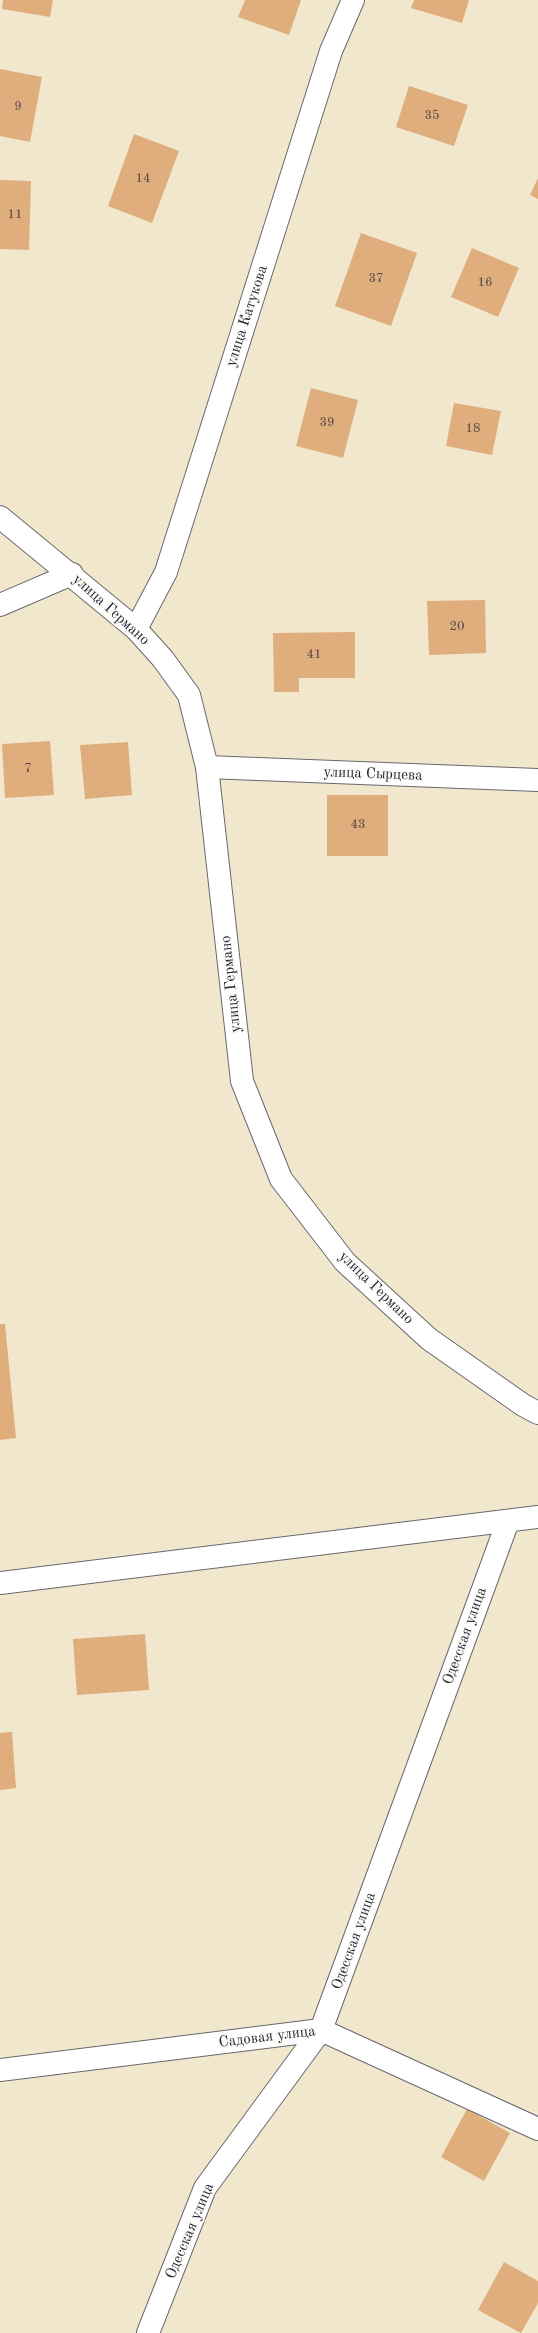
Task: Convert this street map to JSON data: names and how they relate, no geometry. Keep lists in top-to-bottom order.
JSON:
{
  "streets": {
    "street": [
      "улица Катукова",
      "улица Германо",
      "улица Сырцева",
      "Одесская улица",
      "Садовая улица"
    ]
  },
  "crossings": [
    ["улица Катукова", "улица Германо"],
    ["улица Германо", "улица Сырцева"],
    ["Одесская улица", "Садовая улица"]
  ],
  "house_numbers": [
    "9",
    "35",
    "14",
    "11",
    "37",
    "16",
    "39",
    "18",
    "20",
    "41",
    "7",
    "43"
  ]
}
